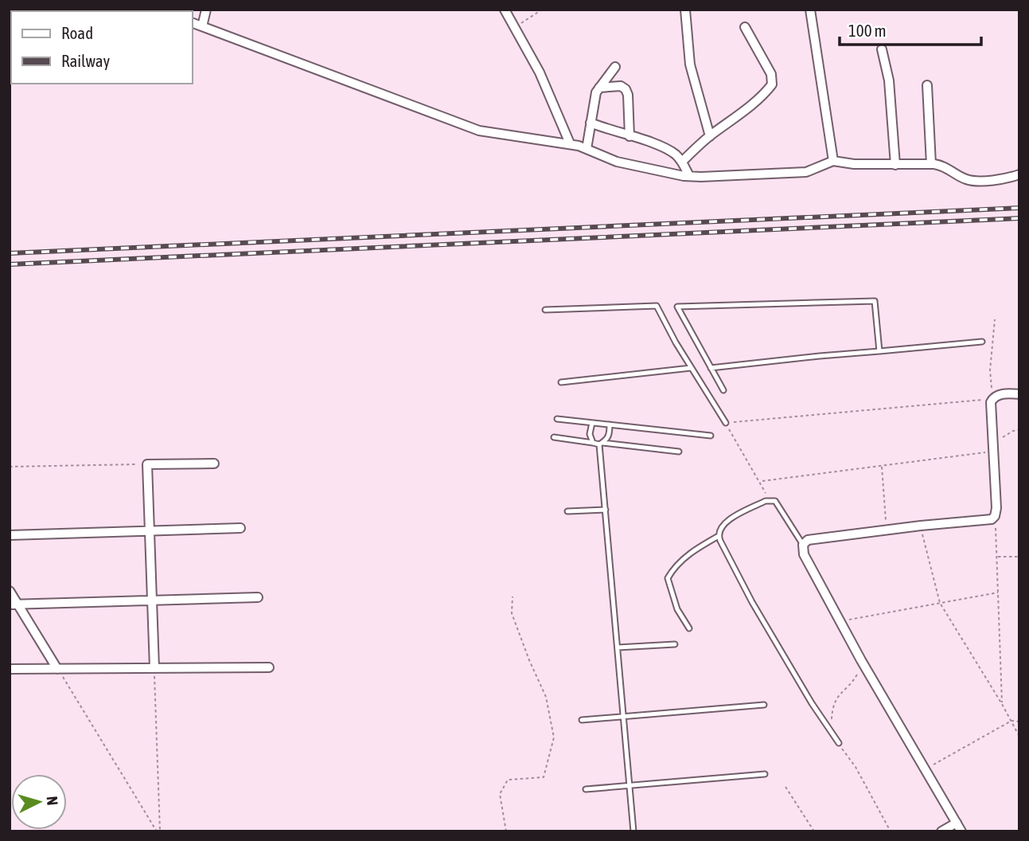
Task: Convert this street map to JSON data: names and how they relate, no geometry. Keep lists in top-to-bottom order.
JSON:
{
  "legend": ["Road", "Railway"],
  "scale_bar": "100 m",
  "north": "right"
}
